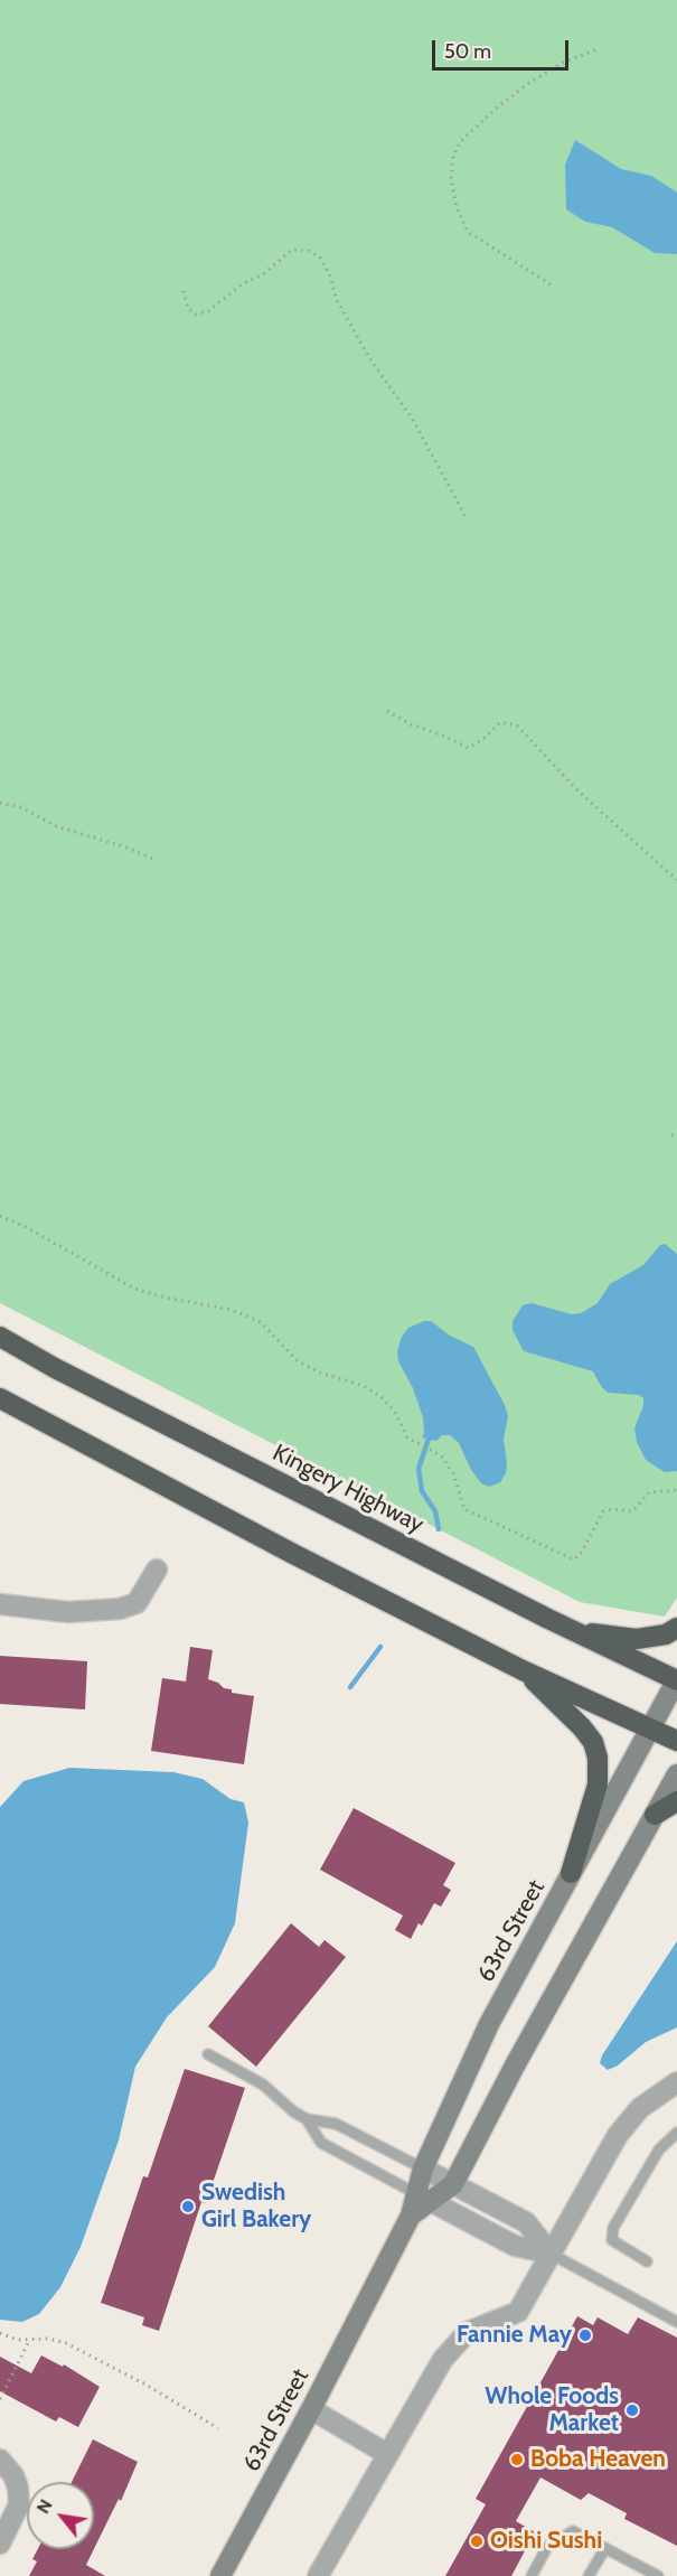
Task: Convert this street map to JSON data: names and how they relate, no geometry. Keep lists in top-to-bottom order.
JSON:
{
  "streets": {
    "highway": ["Kingery Highway"],
    "main road": ["63rd Street"]
  },
  "crossings": [
    ["Kingery Highway", "63rd Street"]
  ],
  "places": [
    "Swedish Girl Bakery",
    "Fannie May",
    "Whole Foods Market",
    "Boba Heaven",
    "Oishi Sushi"
  ],
  "scale_bar": "50 m",
  "north": "top left"
}
